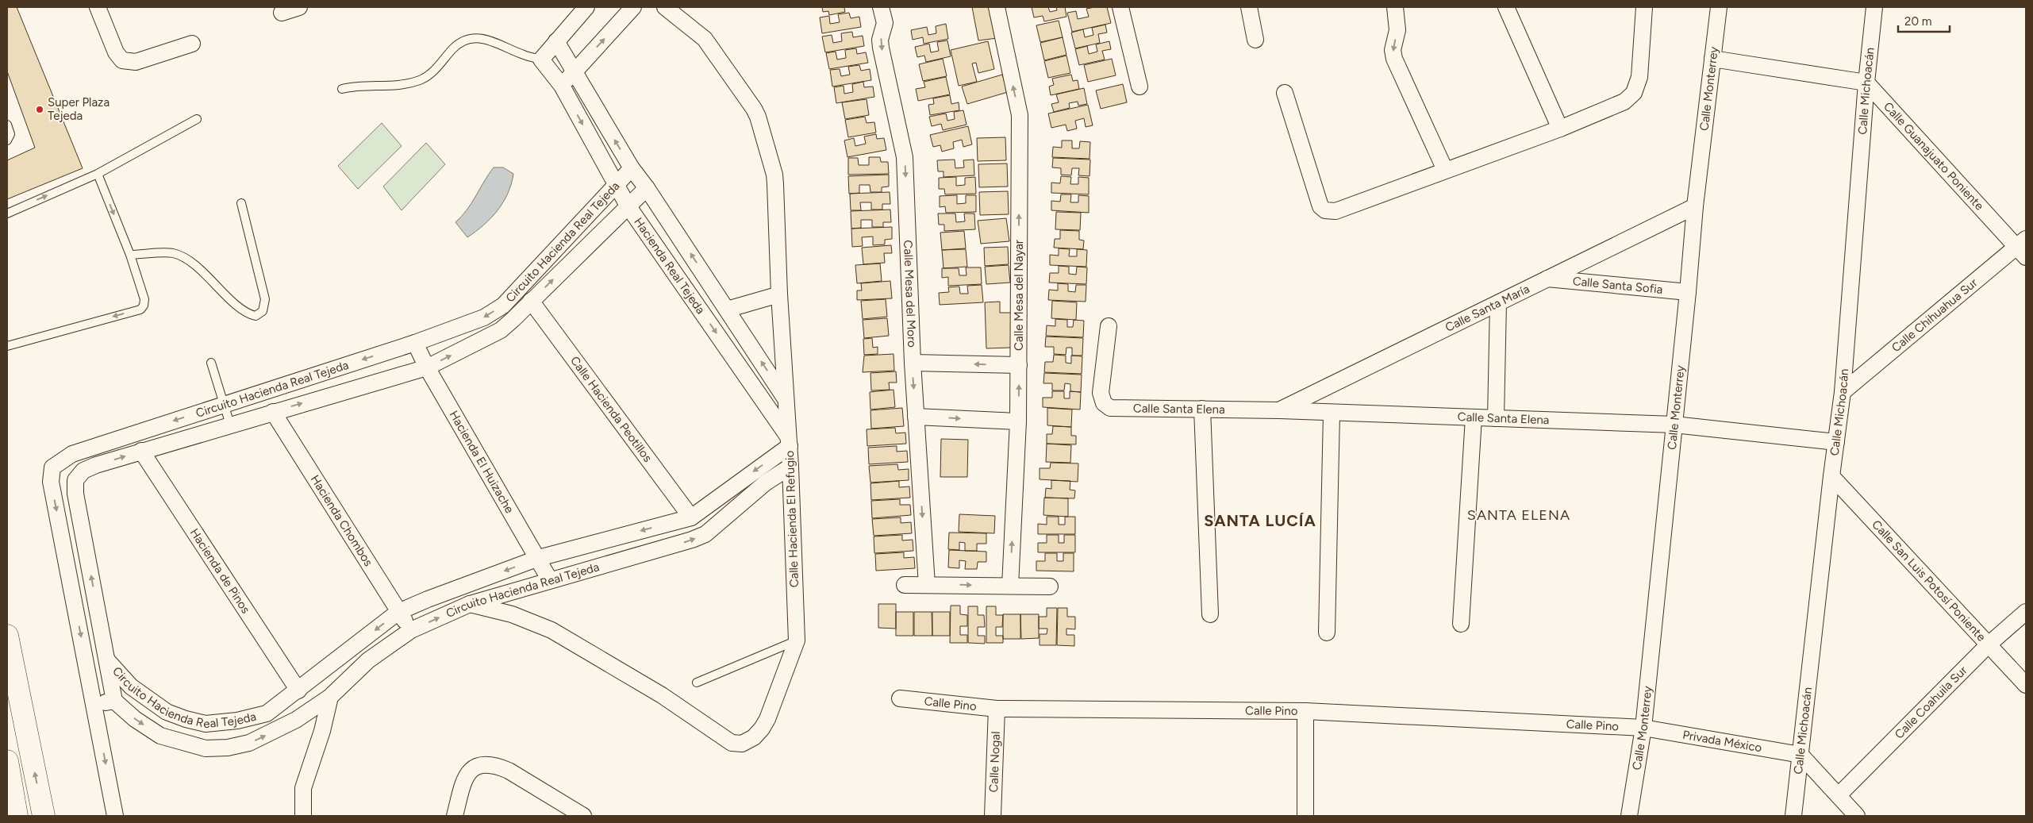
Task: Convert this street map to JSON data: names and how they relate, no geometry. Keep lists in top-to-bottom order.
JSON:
{
  "streets": {
    "street": [
      "Calle Monterrey",
      "Calle Michoacán",
      "Calle Guanajuato Poniente",
      "Circuito Hacienda Real Tejeda",
      "Hacienda Real Tejeda",
      "Calle Santa Sofia",
      "Calle Mesa del Moro",
      "Calle Mesa del Nayar",
      "Calle Santa María",
      "Calle Chihuahua Sur",
      "Calle Hacienda Peotillos",
      "Calle Santa Elena",
      "Hacienda El Huizache",
      "Calle Hacienda El Refugio",
      "Hacienda Chombos",
      "Hacienda de Pinos",
      "Calle San Luis Potosí Poniente",
      "Calle Coahuila Sur",
      "Calle Pino",
      "Privada México",
      "Calle Nogal"
    ]
  },
  "crossings": [
    ["Calle Monterrey", "Calle Santa Sofia"],
    ["Calle Monterrey", "Calle Santa María"],
    ["Calle Monterrey", "Calle Santa Elena"],
    ["Calle Monterrey", "Calle Pino"],
    ["Calle Monterrey", "Privada México"],
    ["Calle Michoacán", "Calle Guanajuato Poniente"],
    ["Calle Michoacán", "Calle Chihuahua Sur"],
    ["Calle Michoacán", "Calle Santa Elena"],
    ["Calle Michoacán", "Calle San Luis Potosí Poniente"],
    ["Calle Michoacán", "Privada México"],
    ["Calle Guanajuato Poniente", "Calle Chihuahua Sur"],
    ["Circuito Hacienda Real Tejeda", "Hacienda Real Tejeda"],
    ["Circuito Hacienda Real Tejeda", "Calle Hacienda Peotillos"],
    ["Circuito Hacienda Real Tejeda", "Hacienda El Huizache"],
    ["Circuito Hacienda Real Tejeda", "Calle Hacienda El Refugio"],
    ["Circuito Hacienda Real Tejeda", "Hacienda Chombos"],
    ["Circuito Hacienda Real Tejeda", "Hacienda de Pinos"],
    ["Hacienda Real Tejeda", "Calle Hacienda El Refugio"],
    ["Calle Santa Sofia", "Calle Santa María"],
    ["Calle Santa María", "Calle Santa Elena"],
    ["Calle San Luis Potosí Poniente", "Calle Coahuila Sur"],
    ["Calle Pino", "Privada México"],
    ["Calle Pino", "Calle Nogal"]
  ],
  "one_way": ["Calle Mesa del Moro", "Calle Mesa del Nayar"],
  "districts": ["SANTA ELENA", "SANTA LUCÍA"],
  "places": ["Super Plaza Tejeda"],
  "scale_bar": "20 m"
}
